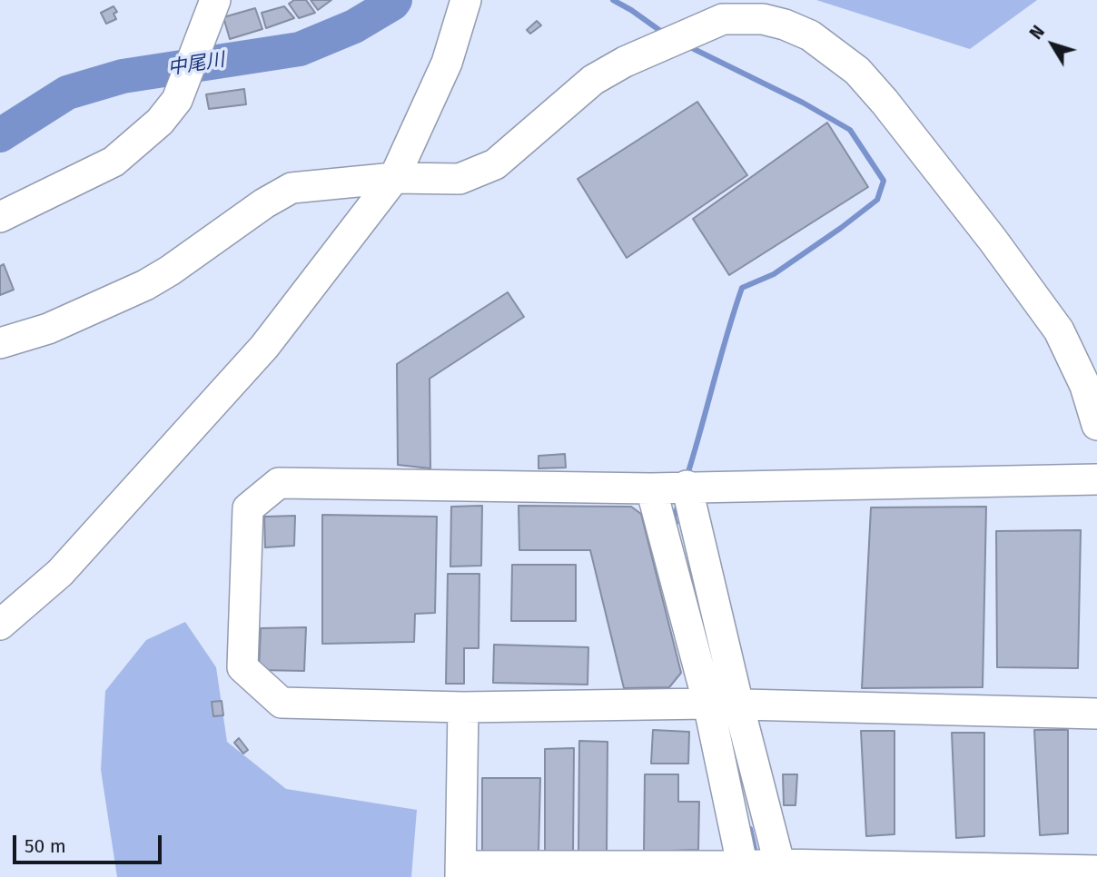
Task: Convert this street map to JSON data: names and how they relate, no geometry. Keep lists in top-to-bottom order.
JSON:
{
  "water": ["中尾川"],
  "scale_bar": "50 m",
  "north": "top left"
}
